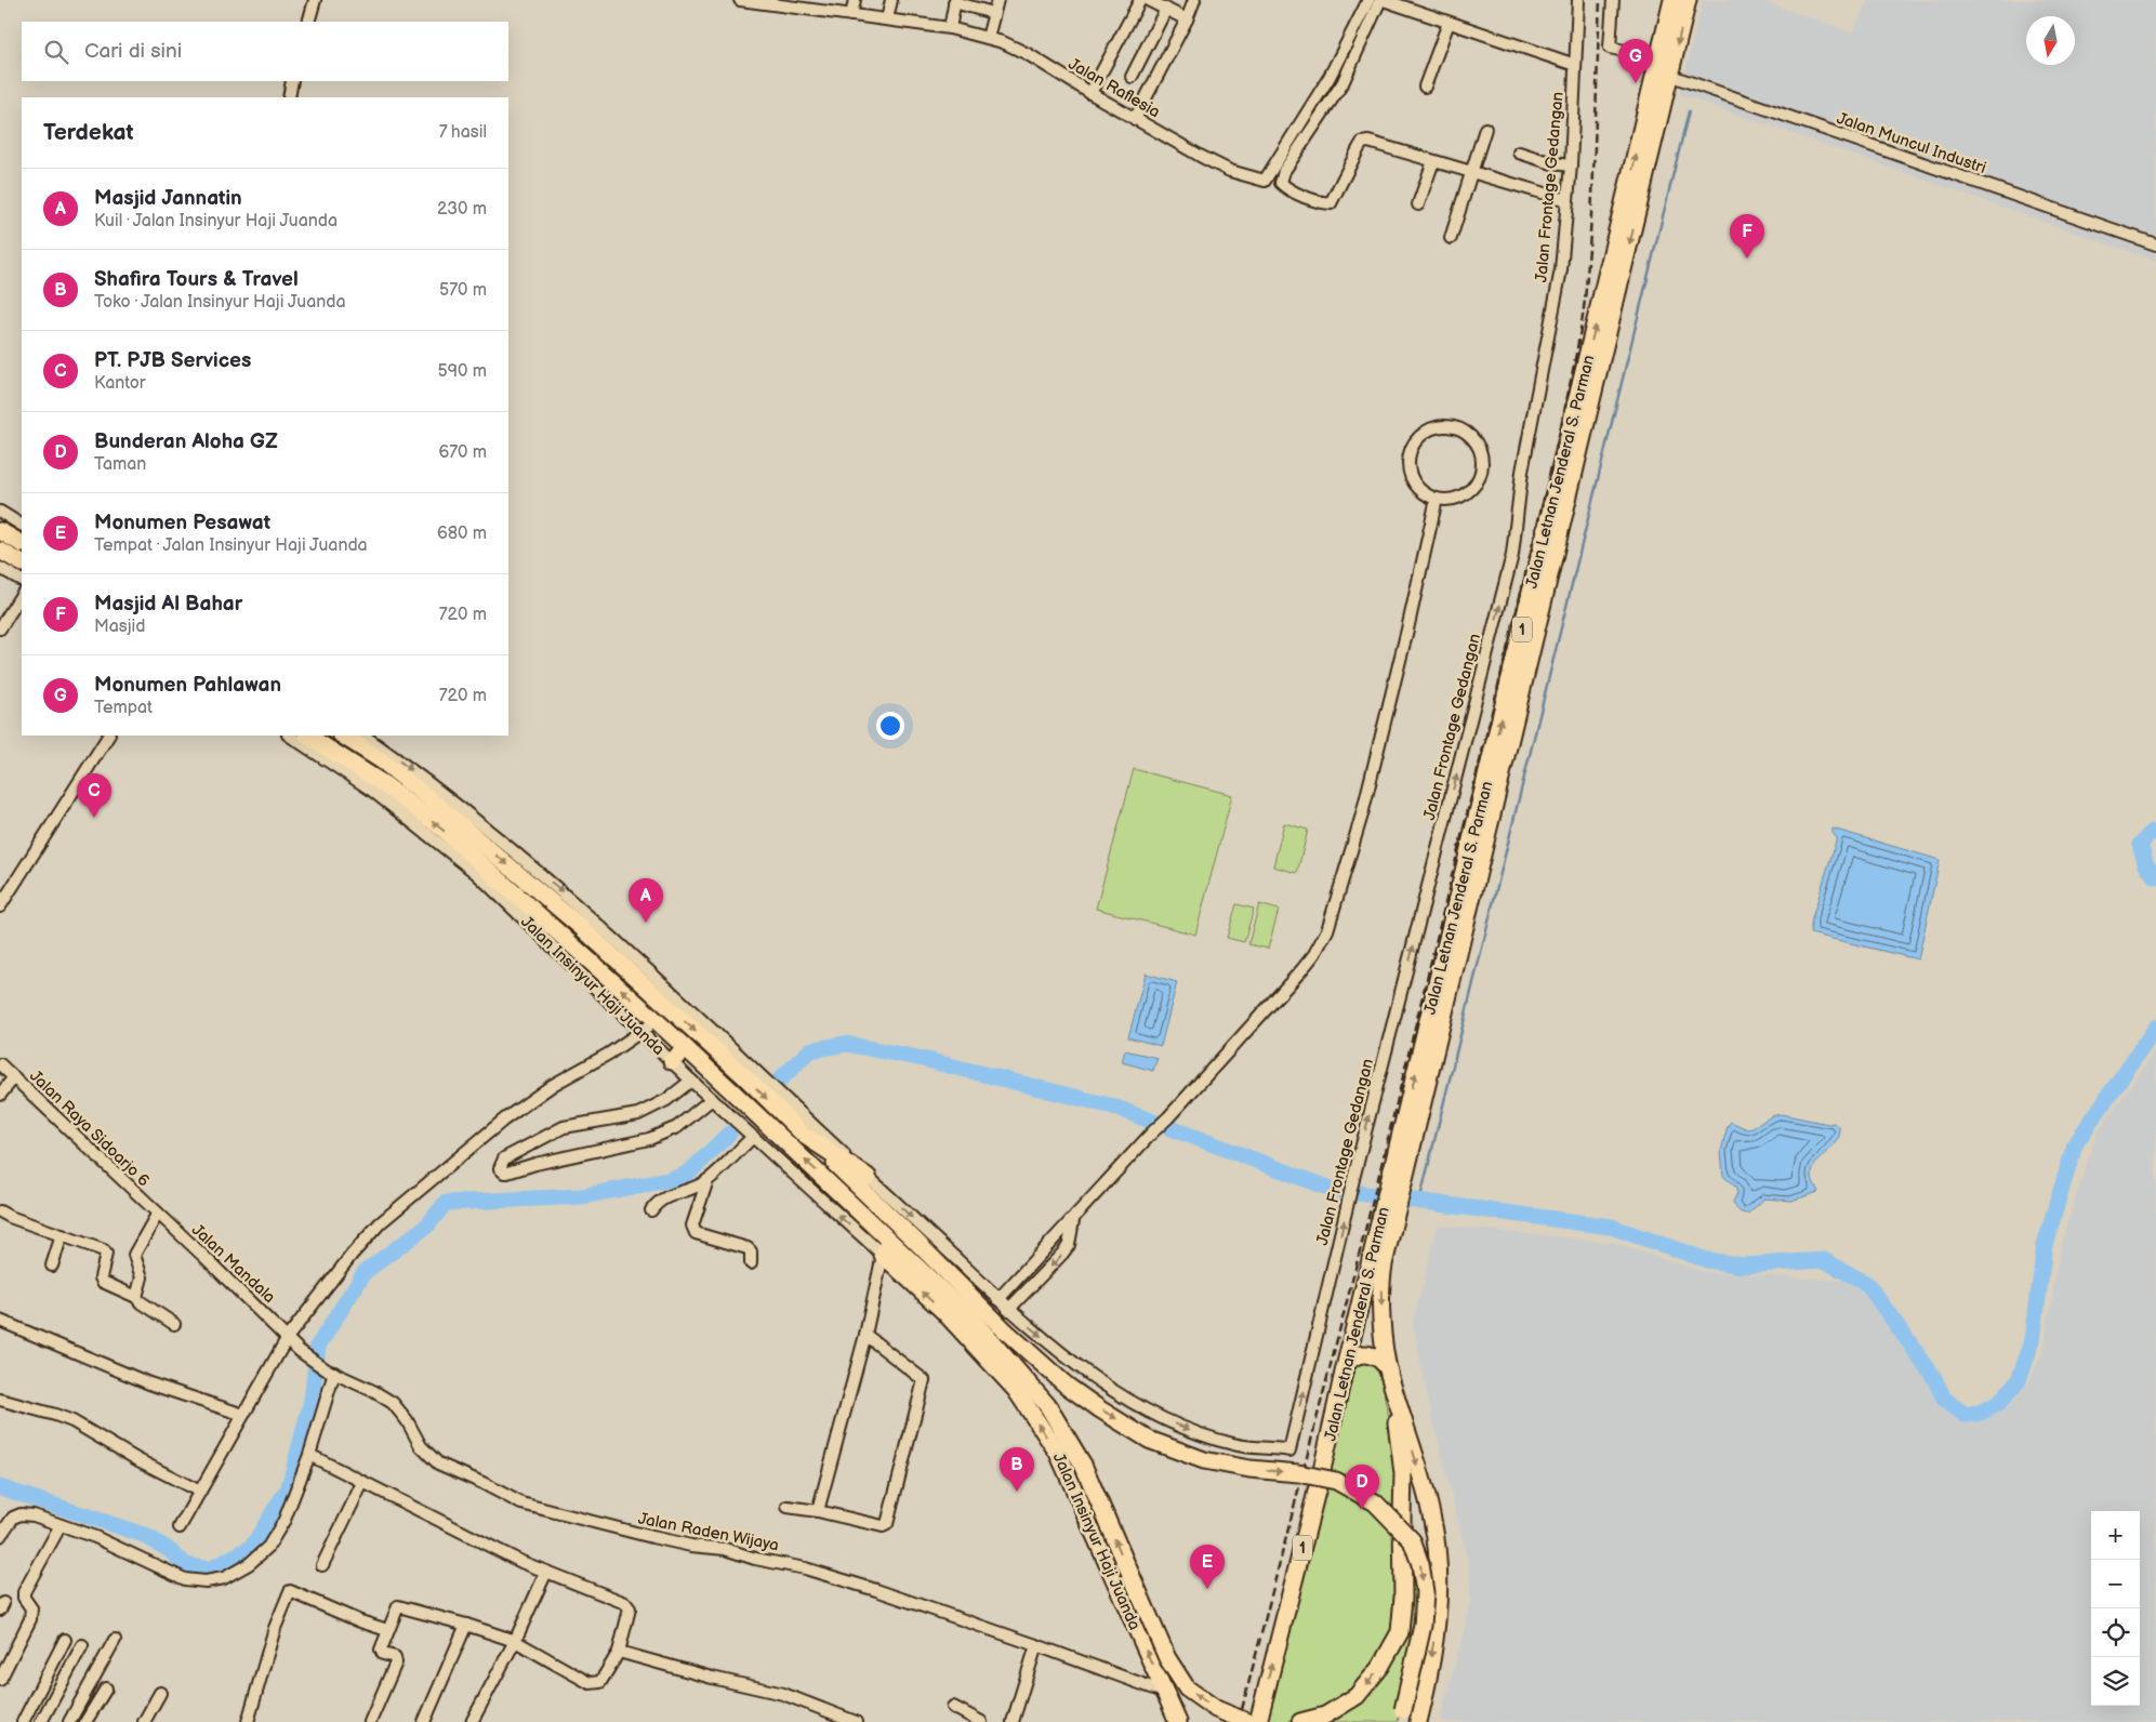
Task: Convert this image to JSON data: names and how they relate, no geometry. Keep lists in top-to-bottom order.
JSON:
{
  "streets": {
    "highway": ["Jalan Letnan Jenderal S. Parman", "1", "Jalan Insinyur Haji Juanda"],
    "street": [
      "Jalan Raflesia",
      "Jalan Muncul Industri",
      "Jalan Frontage Gedangan",
      "Jalan Raya Sidoarjo 6",
      "Jalan Mandala",
      "Jalan Raden Wijaya"
    ]
  },
  "crossings": [
    ["Jalan Muncul Industri", "Jalan Letnan Jenderal S. Parman"],
    ["Jalan Muncul Industri", "1"],
    ["Jalan Frontage Gedangan", "Jalan Insinyur Haji Juanda"],
    ["Jalan Letnan Jenderal S. Parman", "1"],
    ["Jalan Insinyur Haji Juanda", "Jalan Raden Wijaya"],
    ["Jalan Raya Sidoarjo 6", "Jalan Mandala"],
    ["Jalan Mandala", "Jalan Raden Wijaya"]
  ],
  "north": "bottom",
  "page": {
    "search": "Cari di sini",
    "pins": [
      "G",
      "F",
      "C",
      "A",
      "B",
      "D",
      "E"
    ],
    "heading": ["Terdekat", "7 hasil"],
    "list": [
      {
        "mark": "A",
        "name": "Masjid Jannatin",
        "note": "Kuil · Jalan Insinyur Haji Juanda",
        "value": "230 m"
      },
      {
        "mark": "B",
        "name": "Shafira Tours & Travel",
        "note": "Toko · Jalan Insinyur Haji Juanda",
        "value": "570 m"
      },
      {
        "mark": "C",
        "name": "PT. PJB Services",
        "note": "Kantor",
        "value": "590 m"
      },
      {
        "mark": "D",
        "name": "Bunderan Aloha GZ",
        "note": "Taman",
        "value": "670 m"
      },
      {
        "mark": "E",
        "name": "Monumen Pesawat",
        "note": "Tempat · Jalan Insinyur Haji Juanda",
        "value": "680 m"
      },
      {
        "mark": "F",
        "name": "Masjid Al Bahar",
        "note": "Masjid",
        "value": "720 m"
      },
      {
        "mark": "G",
        "name": "Monumen Pahlawan",
        "note": "Tempat",
        "value": "720 m"
      }
    ],
    "map_buttons": ["+", "−"]
  }
}
